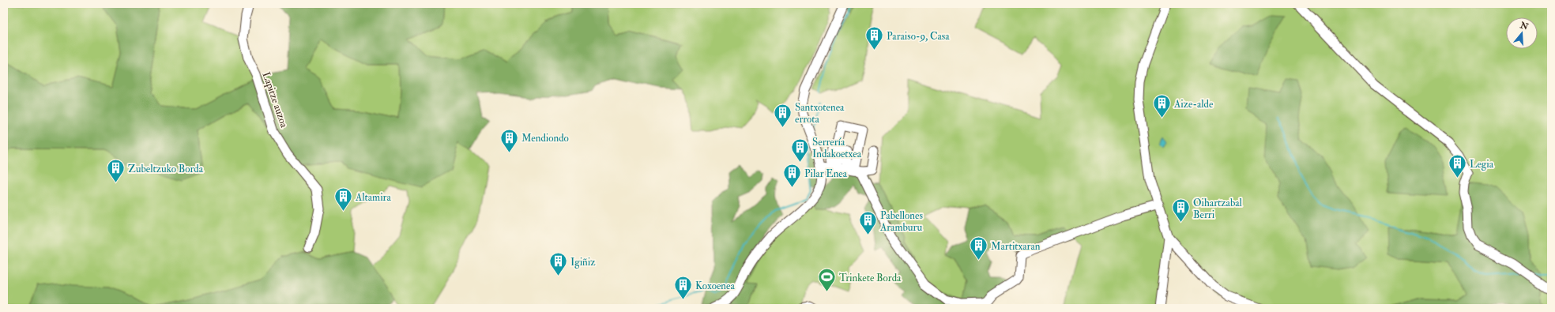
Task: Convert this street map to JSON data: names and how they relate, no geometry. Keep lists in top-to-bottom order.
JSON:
{
  "streets": {
    "street": ["Lapitze auzoa"]
  },
  "places": {
    "building": [
      "Paraiso-9, Casa",
      "Aize-alde",
      "Santxotenea errota",
      "Mendiondo",
      "Serrería Indakoetxea",
      "Legia",
      "Zubeltzuko Borda",
      "Pilar Enea",
      "Altamira",
      "Oihartzabal Berri",
      "Pabellones Aramburu",
      "Martitxaran",
      "Igiñiz",
      "Koxoenea"
    ],
    "sports": ["Trinkete Borda"]
  },
  "north": "top"
}
